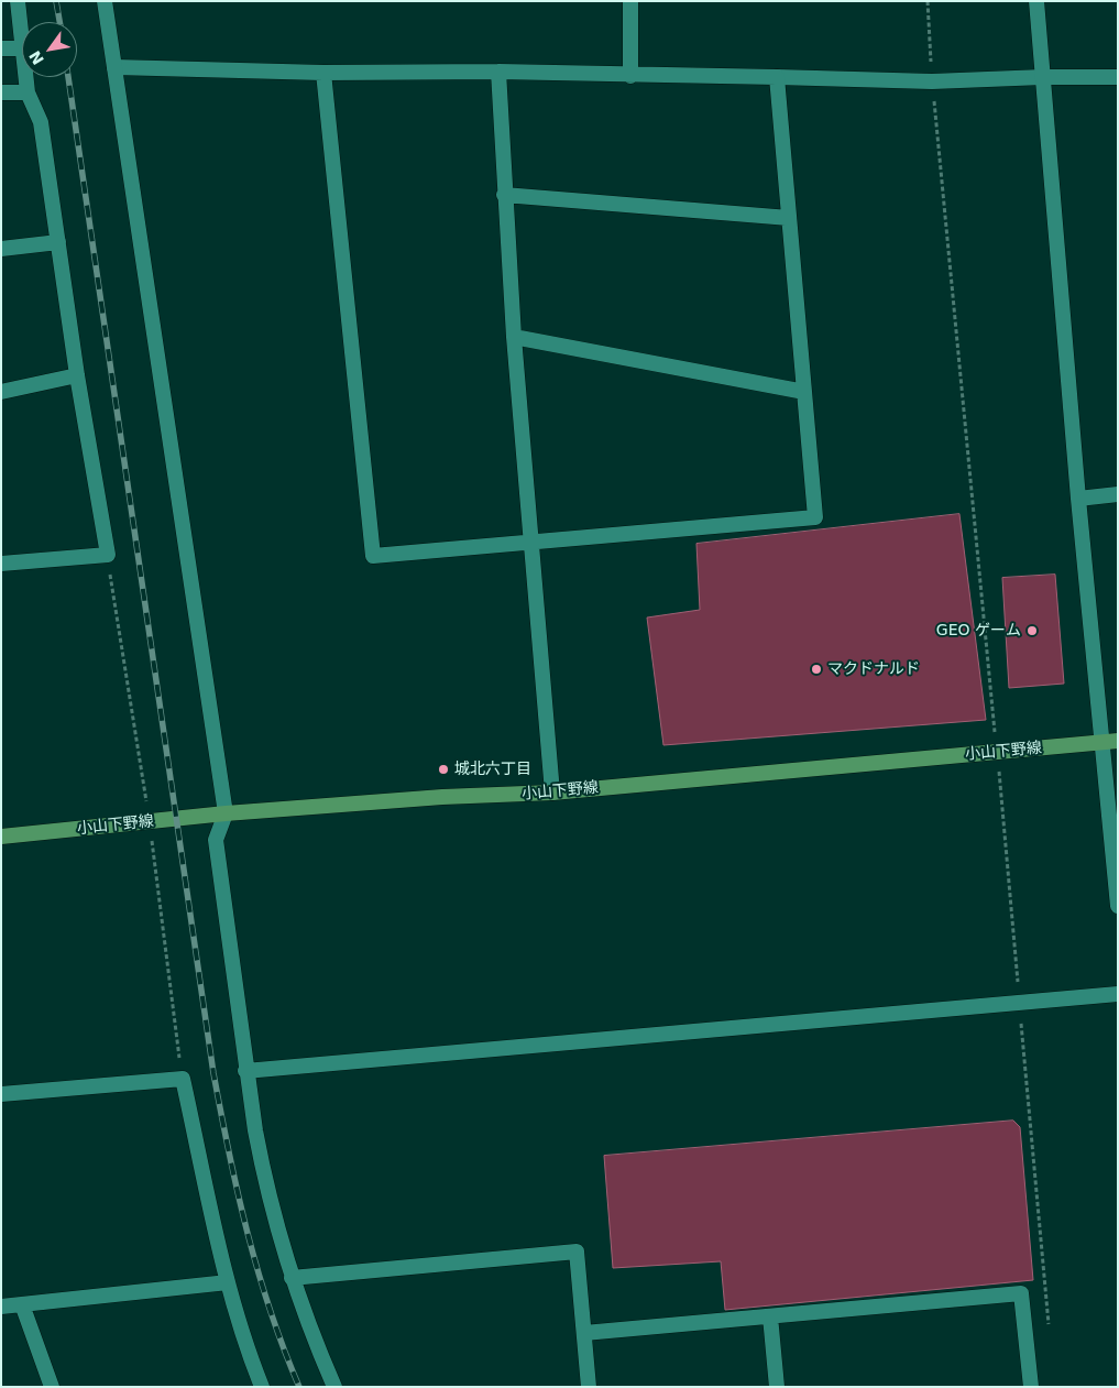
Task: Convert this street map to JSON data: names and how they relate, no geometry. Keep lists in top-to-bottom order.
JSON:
{
  "streets": {
    "main road": ["小山下野線"]
  },
  "places": ["GEO ゲーム", "マクドナルド", "城北六丁目"],
  "north": "bottom left"
}
